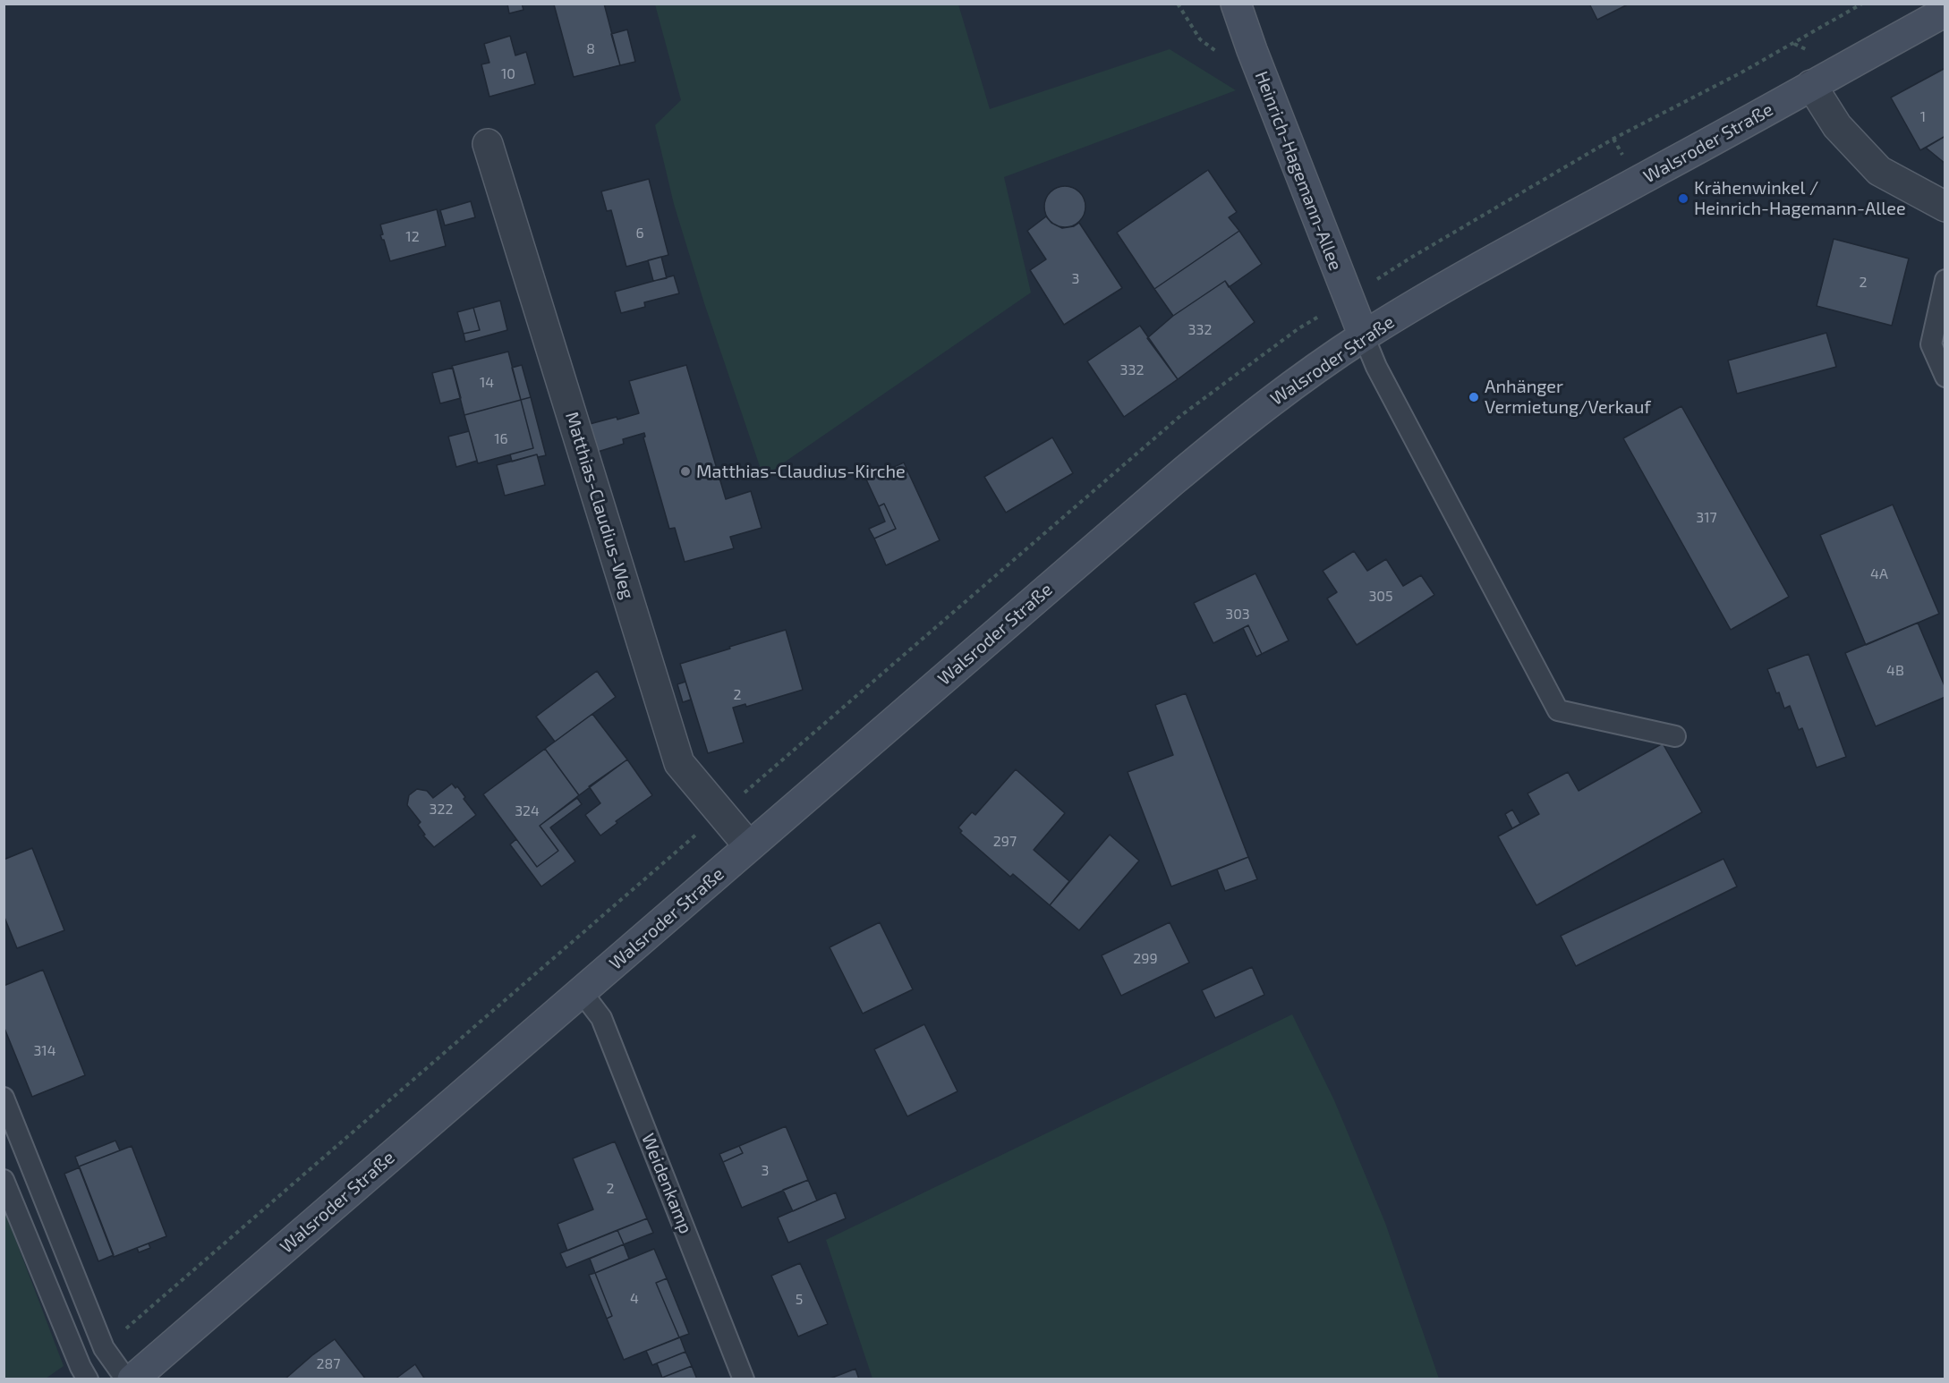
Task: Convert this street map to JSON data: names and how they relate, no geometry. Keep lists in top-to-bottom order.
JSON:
{
  "streets": {
    "street": ["Walsroder Straße", "Heinrich-Hagemann-Allee", "Matthias-Claudius-Weg"],
    "lane": ["Weidenkamp"]
  },
  "crossings": [
    ["Walsroder Straße", "Heinrich-Hagemann-Allee"],
    ["Walsroder Straße", "Matthias-Claudius-Weg"],
    ["Walsroder Straße", "Weidenkamp"]
  ],
  "places": ["Krähenwinkel / Heinrich-Hagemann-Allee", "Anhänger Vermietung/Verkauf", "Matthias-Claudius-Kirche"],
  "house_numbers": [
    "8",
    "10",
    "1",
    "6",
    "12",
    "3",
    "2",
    "332",
    "332",
    "14",
    "16",
    "317",
    "4A",
    "305",
    "303",
    "4B",
    "2",
    "322",
    "324",
    "297",
    "299",
    "314",
    "3",
    "2",
    "4",
    "5",
    "287"
  ]
}
